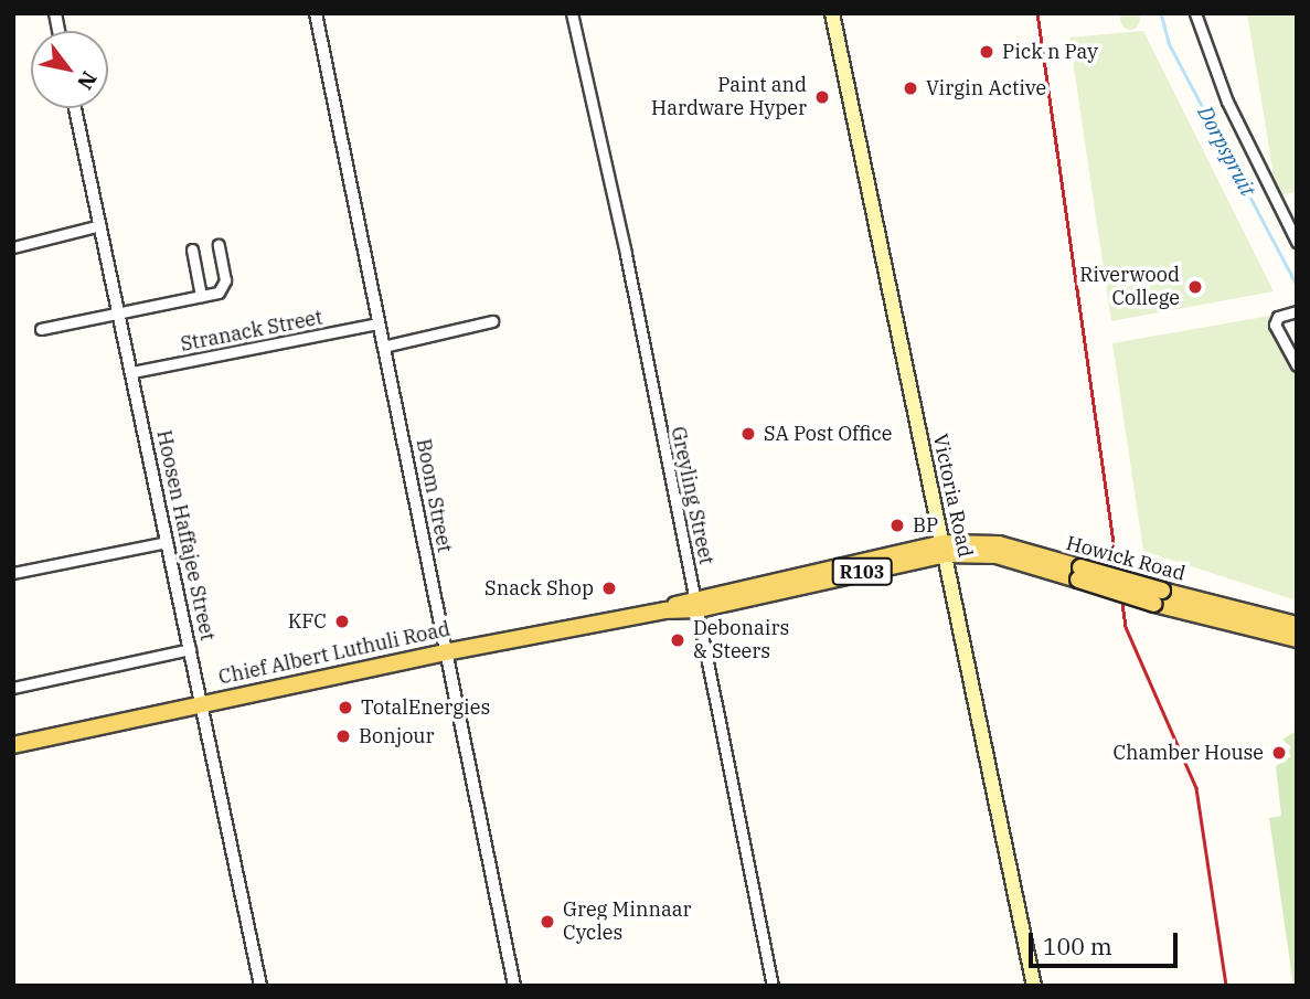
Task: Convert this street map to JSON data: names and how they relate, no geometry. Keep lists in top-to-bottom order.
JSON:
{
  "streets": {
    "main road": [
      "Victoria Road",
      "Howick Road",
      "R103",
      "Chief Albert Luthuli Road"
    ],
    "street": [
      "Stranack Street",
      "Boom Street",
      "Greyling Street",
      "Hoosen Haffajee Street"
    ]
  },
  "crossings": [
    ["Stranack Street", "Boom Street"],
    ["Stranack Street", "Hoosen Haffajee Street"],
    ["Boom Street", "Chief Albert Luthuli Road"],
    ["Greyling Street", "Chief Albert Luthuli Road"],
    ["Victoria Road", "Howick Road"],
    ["Victoria Road", "Chief Albert Luthuli Road"],
    ["Hoosen Haffajee Street", "Chief Albert Luthuli Road"],
    ["Howick Road", "Chief Albert Luthuli Road"]
  ],
  "water": ["Dorpspruit"],
  "places": [
    "Pick n Pay",
    "Virgin Active",
    "Paint and Hardware Hyper",
    "Riverwood College",
    "SA Post Office",
    "BP",
    "Snack Shop",
    "KFC",
    "Debonairs & Steers",
    "TotalEnergies",
    "Bonjour",
    "Chamber House",
    "Greg Minnaar Cycles"
  ],
  "scale_bar": "100 m",
  "north": "bottom right"
}
